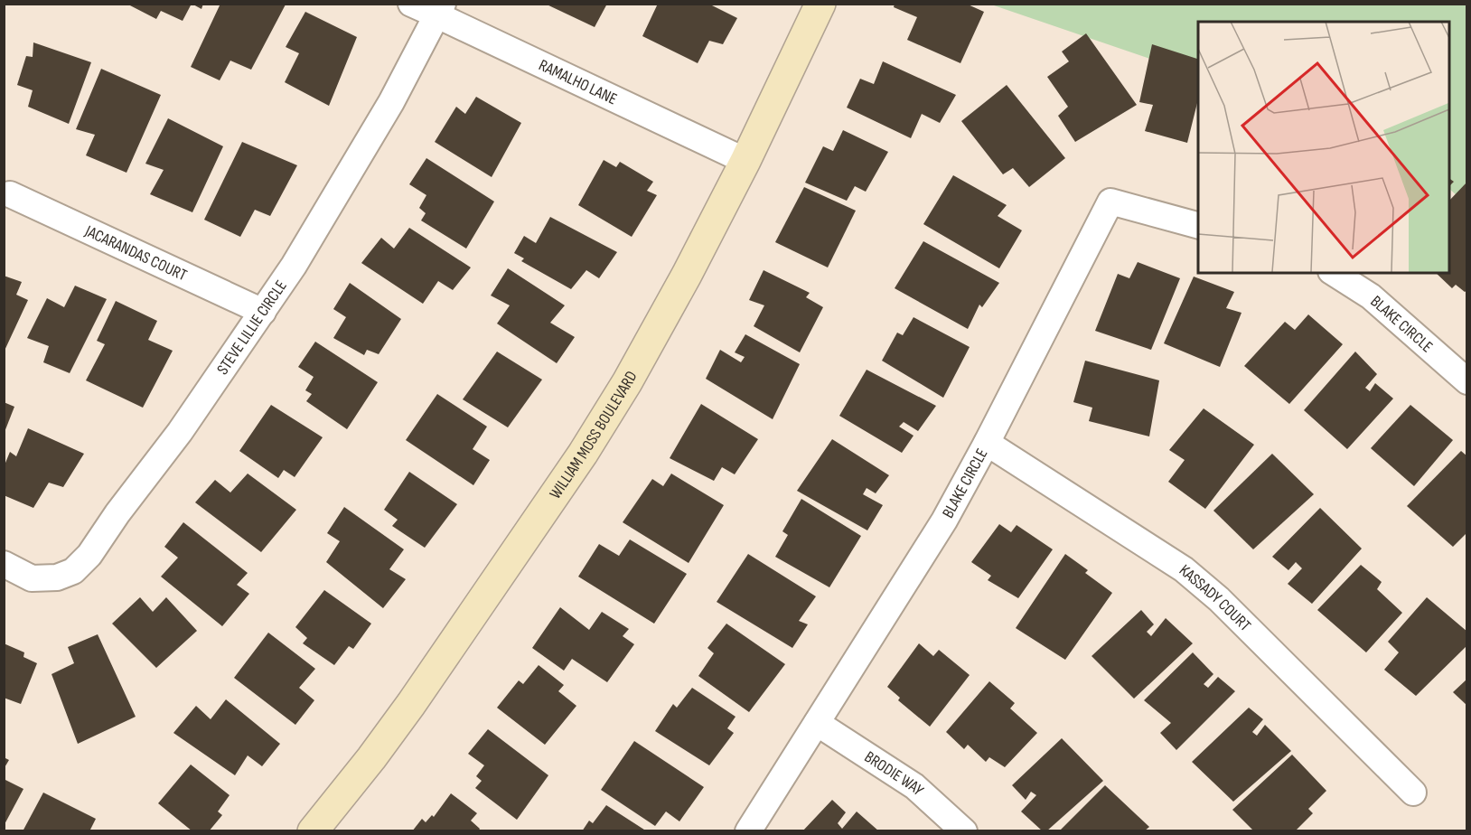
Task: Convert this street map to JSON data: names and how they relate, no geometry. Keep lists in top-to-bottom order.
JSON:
{
  "streets": {
    "street": [
      "RAMALHO LANE",
      "JACARANDAS COURT",
      "BLAKE CIRCLE",
      "STEVE LILLIE CIRCLE",
      "WILLIAM MOSS BOULEVARD",
      "KASSADY COURT",
      "BRODIE WAY"
    ]
  },
  "crossings": [
    ["RAMALHO LANE", "STEVE LILLIE CIRCLE"],
    ["RAMALHO LANE", "WILLIAM MOSS BOULEVARD"],
    ["JACARANDAS COURT", "STEVE LILLIE CIRCLE"],
    ["BLAKE CIRCLE", "KASSADY COURT"],
    ["BLAKE CIRCLE", "BRODIE WAY"]
  ]
}
